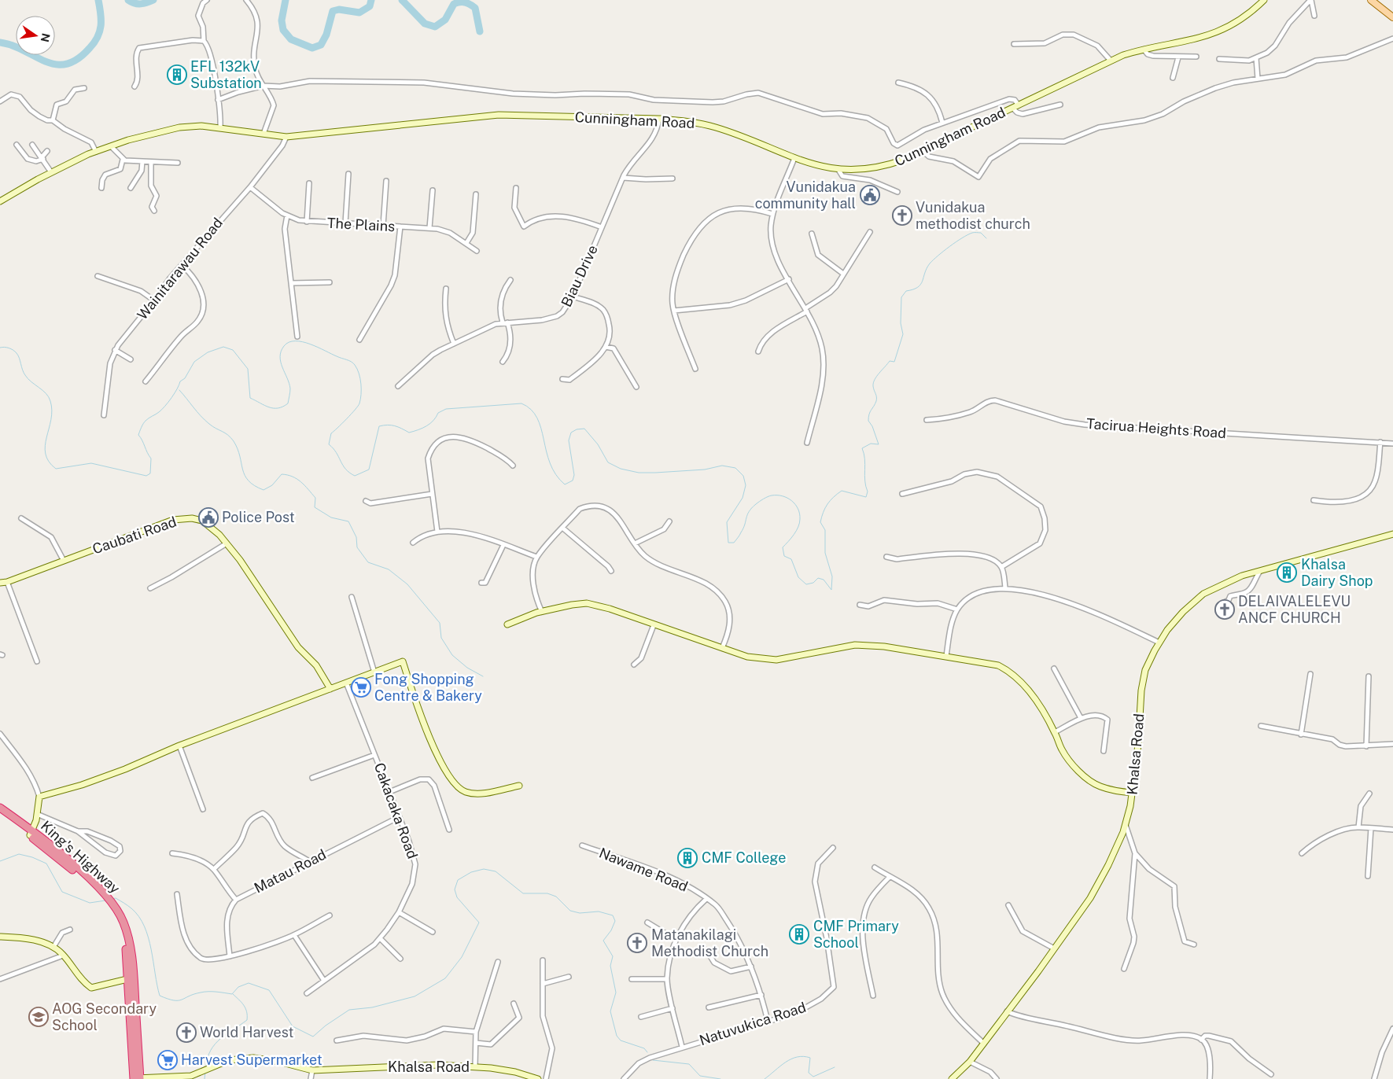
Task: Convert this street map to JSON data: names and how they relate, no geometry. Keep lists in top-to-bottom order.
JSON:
{
  "streets": {
    "highway": ["King's Highway"],
    "main road": ["Cunningham Road", "Caubati Road", "Khalsa Road"],
    "street": [
      "The Plains",
      "Wainitarawau Road",
      "Biau Drive",
      "Tacirua Heights Road",
      "Cakacaka Road",
      "Nawame Road",
      "Matau Road",
      "Natuvukica Road"
    ]
  },
  "crossings": [
    ["Cunningham Road", "Wainitarawau Road"],
    ["Cunningham Road", "Biau Drive"],
    ["The Plains", "Wainitarawau Road"],
    ["Khalsa Road", "King's Highway"],
    ["Cakacaka Road", "Matau Road"],
    ["Nawame Road", "Natuvukica Road"]
  ],
  "places": {
    "building": [
      "EFL 132kV Substation",
      "Khalsa Dairy Shop",
      "CMF College",
      "CMF Primary School"
    ],
    "public building": ["Vunidakua community hall", "Police Post"],
    "church": [
      "Vunidakua methodist church",
      "DELAIVALELEVU ANCF CHURCH",
      "Matanakilagi Methodist Church",
      "World Harvest"
    ],
    "supermarket": ["Fong Shopping Centre & Bakery", "Harvest Supermarket"],
    "school or university": ["AOG Secondary School"]
  },
  "north": "right"
}
